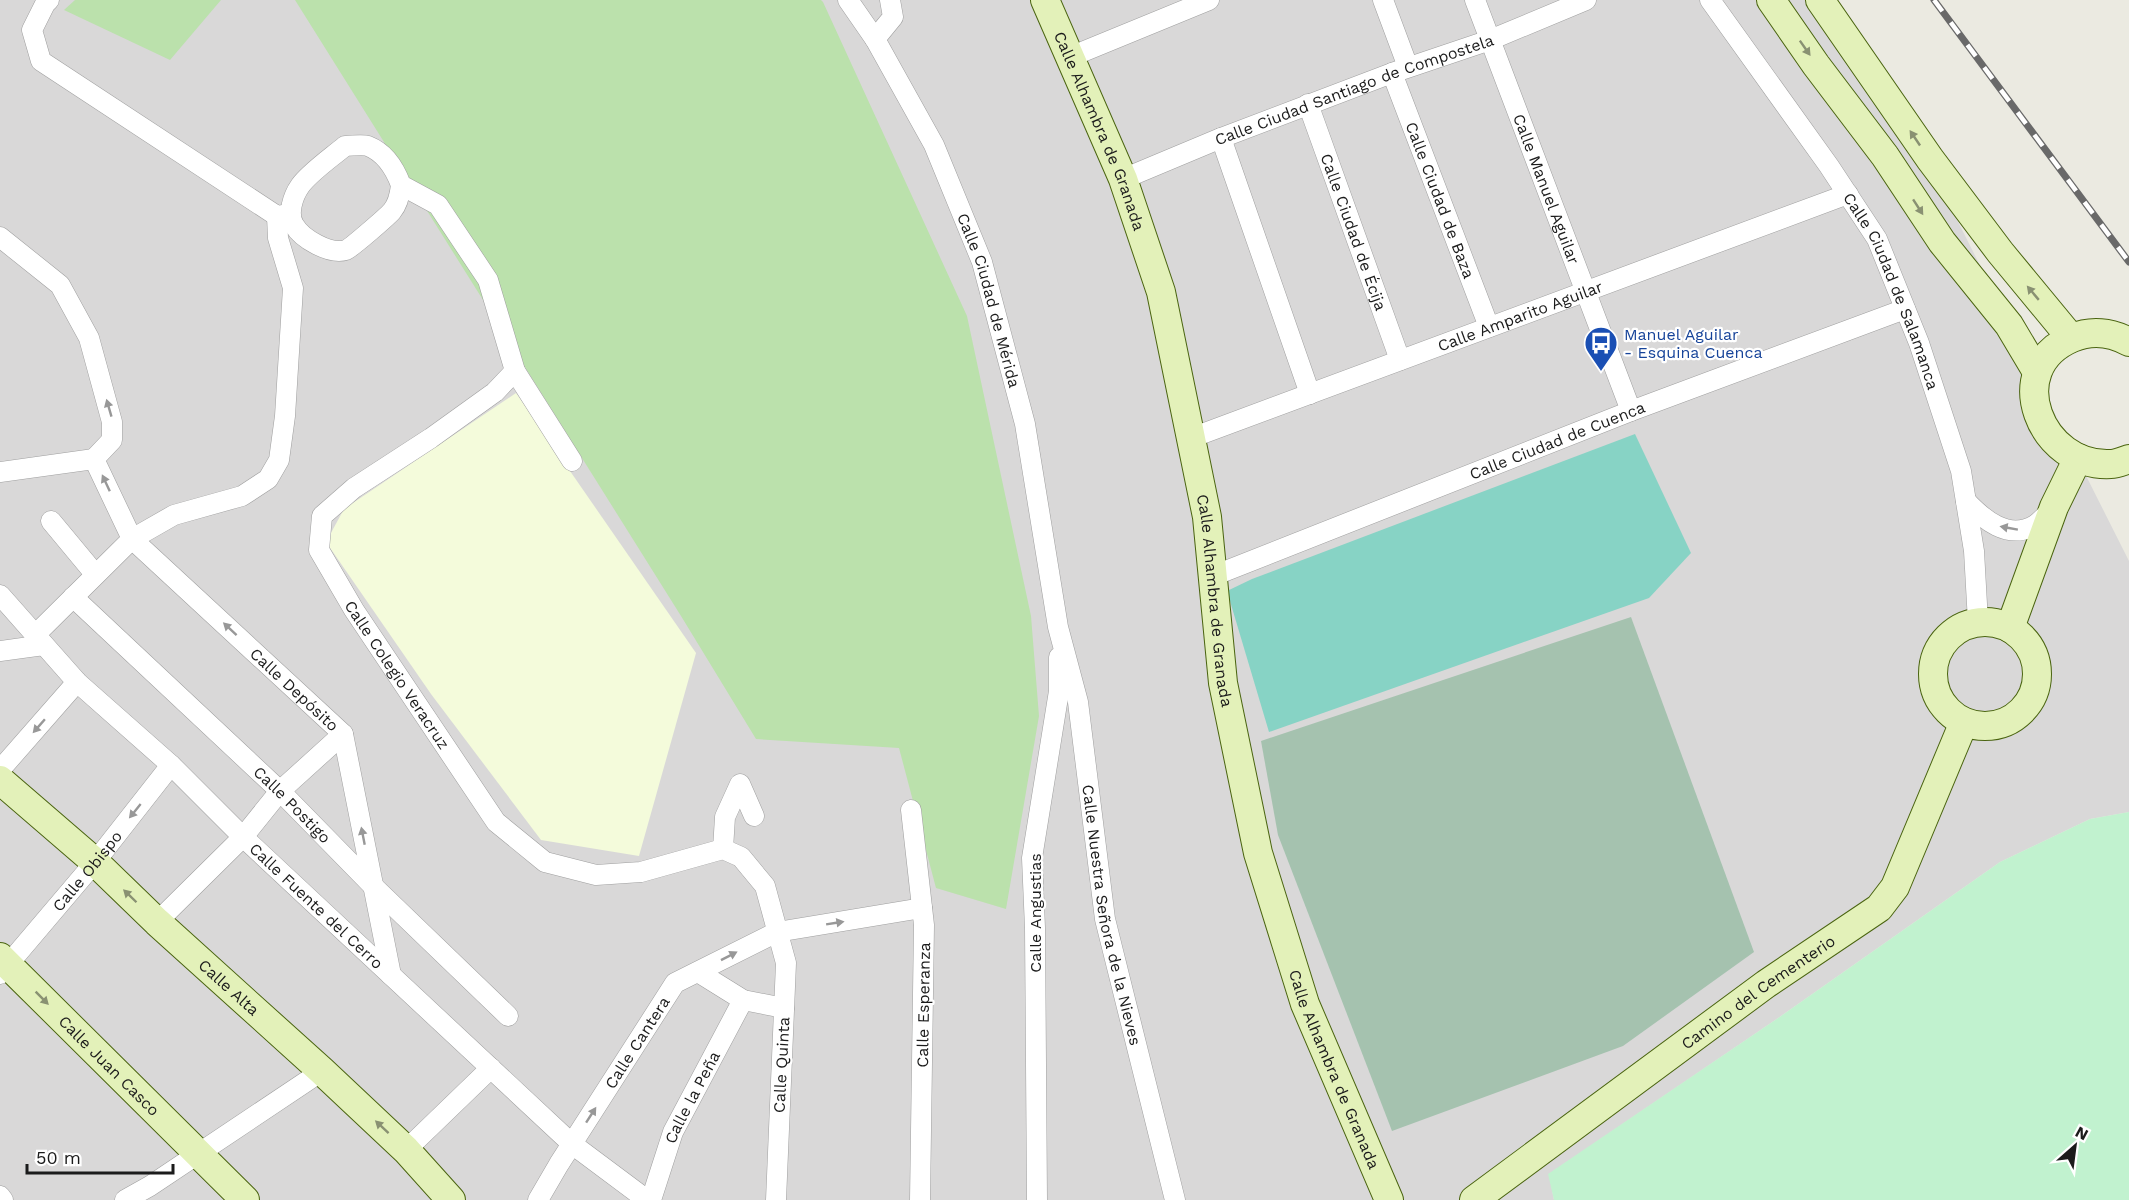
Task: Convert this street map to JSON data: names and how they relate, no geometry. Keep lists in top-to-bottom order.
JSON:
{
  "streets": {
    "street": [
      "Calle Ciudad Santiago de Compostela",
      "Calle Alhambra de Granada",
      "Calle Manuel Aguilar",
      "Calle Ciudad de Baza",
      "Calle Ciudad de Écija",
      "Calle Ciudad de Salamanca",
      "Calle Ciudad de Mérida",
      "Calle Amparito Aguilar",
      "Calle Ciudad de Cuenca",
      "Calle Colegio Veracruz",
      "Calle Depósito",
      "Calle Postigo",
      "Calle Obispo",
      "Calle Fuente del Cerro",
      "Calle Angustias",
      "Calle Nuestra Señora de la Nieves",
      "Calle Alta",
      "Camino del Cementerio",
      "Calle Esperanza",
      "Calle Cantera",
      "Calle Juan Casco",
      "Calle Quinta",
      "Calle la Peña"
    ]
  },
  "crossings": [
    ["Calle Ciudad Santiago de Compostela", "Calle Alhambra de Granada"],
    ["Calle Ciudad Santiago de Compostela", "Calle Manuel Aguilar"],
    ["Calle Ciudad Santiago de Compostela", "Calle Ciudad de Baza"],
    ["Calle Ciudad Santiago de Compostela", "Calle Ciudad de Écija"],
    ["Calle Alhambra de Granada", "Calle Amparito Aguilar"],
    ["Calle Alhambra de Granada", "Calle Ciudad de Cuenca"],
    ["Calle Manuel Aguilar", "Calle Amparito Aguilar"],
    ["Calle Manuel Aguilar", "Calle Ciudad de Cuenca"],
    ["Calle Ciudad de Baza", "Calle Amparito Aguilar"],
    ["Calle Ciudad de Écija", "Calle Amparito Aguilar"],
    ["Calle Ciudad de Salamanca", "Calle Amparito Aguilar"],
    ["Calle Ciudad de Salamanca", "Calle Ciudad de Cuenca"],
    ["Calle Ciudad de Salamanca", "Camino del Cementerio"],
    ["Calle Ciudad de Mérida", "Calle Angustias"],
    ["Calle Ciudad de Mérida", "Calle Nuestra Señora de la Nieves"],
    ["Calle Depósito", "Calle Postigo"],
    ["Calle Depósito", "Calle Fuente del Cerro"],
    ["Calle Obispo", "Calle Fuente del Cerro"],
    ["Calle Obispo", "Calle Alta"],
    ["Calle Obispo", "Calle Juan Casco"],
    ["Calle Fuente del Cerro", "Calle Cantera"],
    ["Calle Fuente del Cerro", "Calle la Peña"],
    ["Calle Angustias", "Calle Nuestra Señora de la Nieves"],
    ["Calle Esperanza", "Calle Cantera"],
    ["Calle Cantera", "Calle Quinta"]
  ],
  "one_way": ["Calle Depósito", "Calle Cantera", "Calle Juan Casco"],
  "places": {
    "bus stop": ["Manuel Aguilar - Esquina Cuenca"]
  },
  "scale_bar": "50 m",
  "north": "top right"
}
